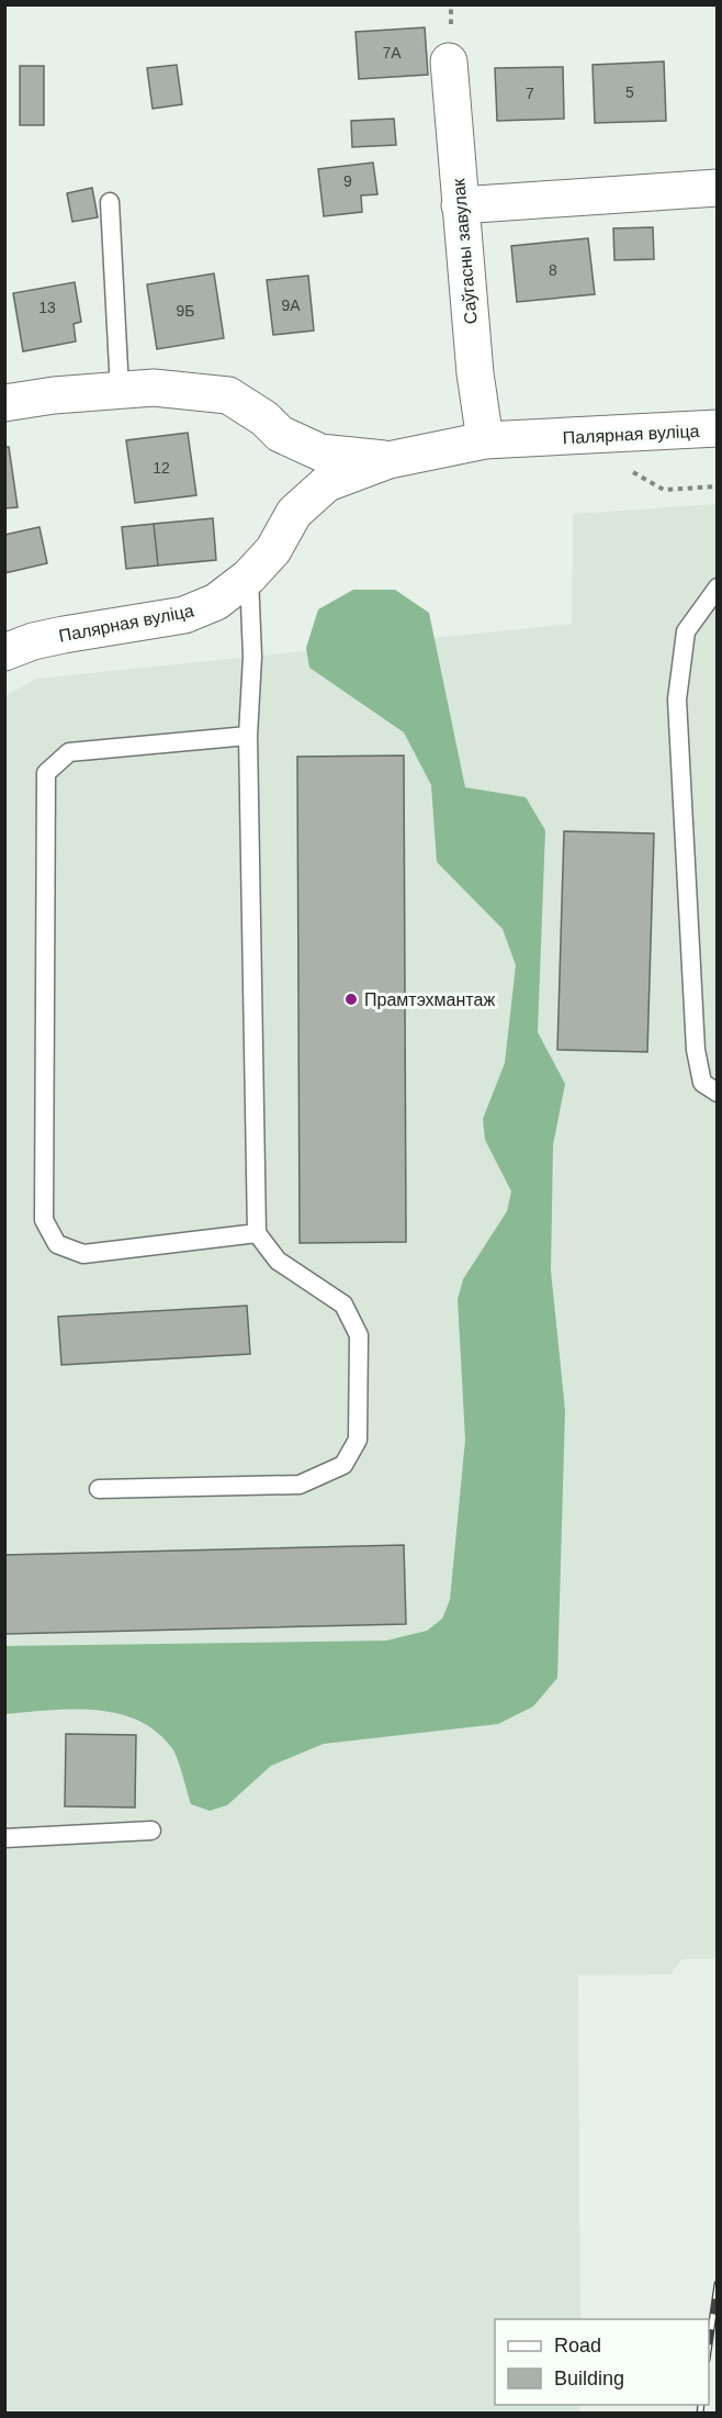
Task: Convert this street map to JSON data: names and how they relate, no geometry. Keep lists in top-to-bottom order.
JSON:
{
  "streets": {
    "street": ["Саўгасны завулак", "Палярная вуліца"]
  },
  "crossings": [
    ["Саўгасны завулак", "Палярная вуліца"]
  ],
  "places": ["Прамтэхмантаж"],
  "house_numbers": [
    "7А",
    "5",
    "7",
    "9",
    "8",
    "9А",
    "13",
    "9Б",
    "12"
  ],
  "legend": ["Road", "Building"]
}
